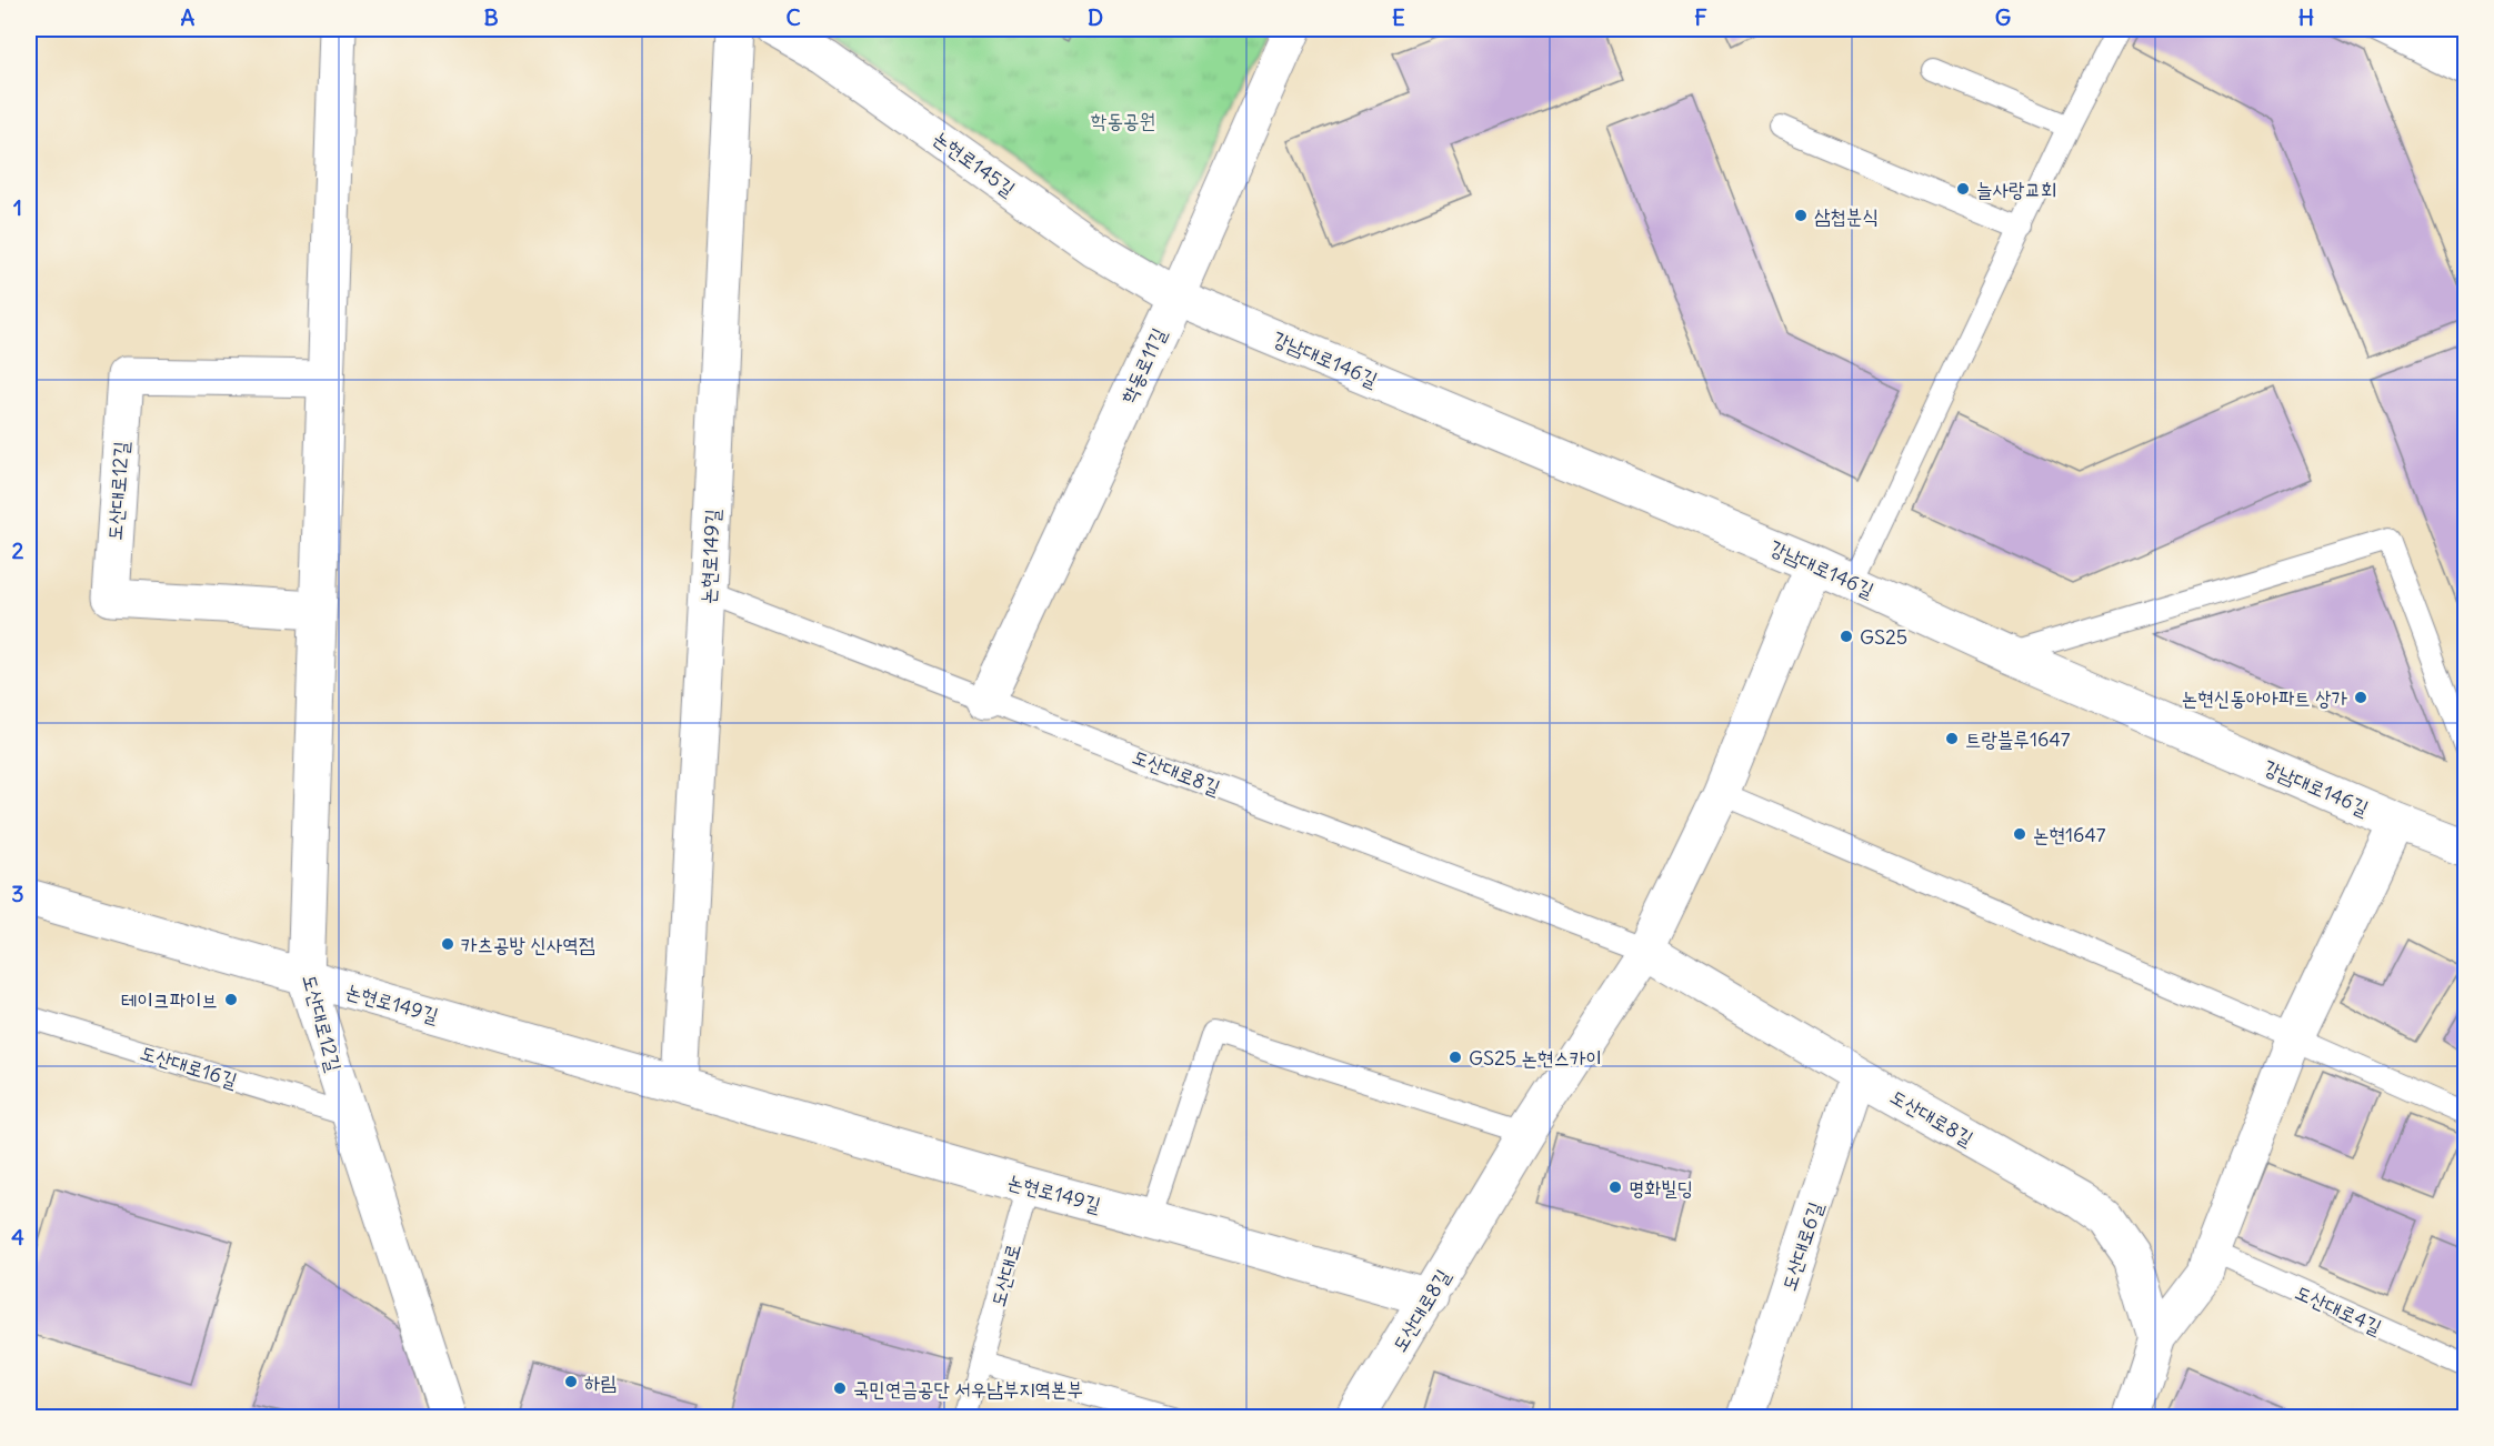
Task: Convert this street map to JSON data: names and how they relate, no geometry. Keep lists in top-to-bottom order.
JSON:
{
  "streets": {
    "street": [
      "논현로145길",
      "강남대로146길",
      "학동로11길",
      "도산대로12길",
      "논현로149길",
      "도산대로8길",
      "도산대로6길"
    ],
    "lane": ["도산대로16길", "도산대로", "도산대로4길"]
  },
  "crossings": [
    ["논현로145길", "강남대로146길"],
    ["논현로145길", "학동로11길"],
    ["강남대로146길", "학동로11길"],
    ["강남대로146길", "도산대로8길"],
    ["학동로11길", "도산대로8길"],
    ["도산대로12길", "논현로149길"],
    ["도산대로12길", "도산대로16길"],
    ["논현로149길", "도산대로8길"],
    ["논현로149길", "도산대로"],
    ["도산대로8길", "도산대로6길"]
  ],
  "parks": ["학동공원"],
  "places": [
    "늘사랑교회",
    "삼첩분식",
    "GS25",
    "논현신동아아파트 상가",
    "트랑블루1647",
    "논현1647",
    "카츠공방 신사역점",
    "테이크파이브",
    "GS25 논현스카이",
    "명화빌딩",
    "하림",
    "국민연금공단 서우남부지역본부"
  ],
  "grid": {
    "columns": [
      "A",
      "B",
      "C",
      "D",
      "E",
      "F",
      "G",
      "H"
    ],
    "rows": [
      "1",
      "2",
      "3",
      "4"
    ]
  }
}
